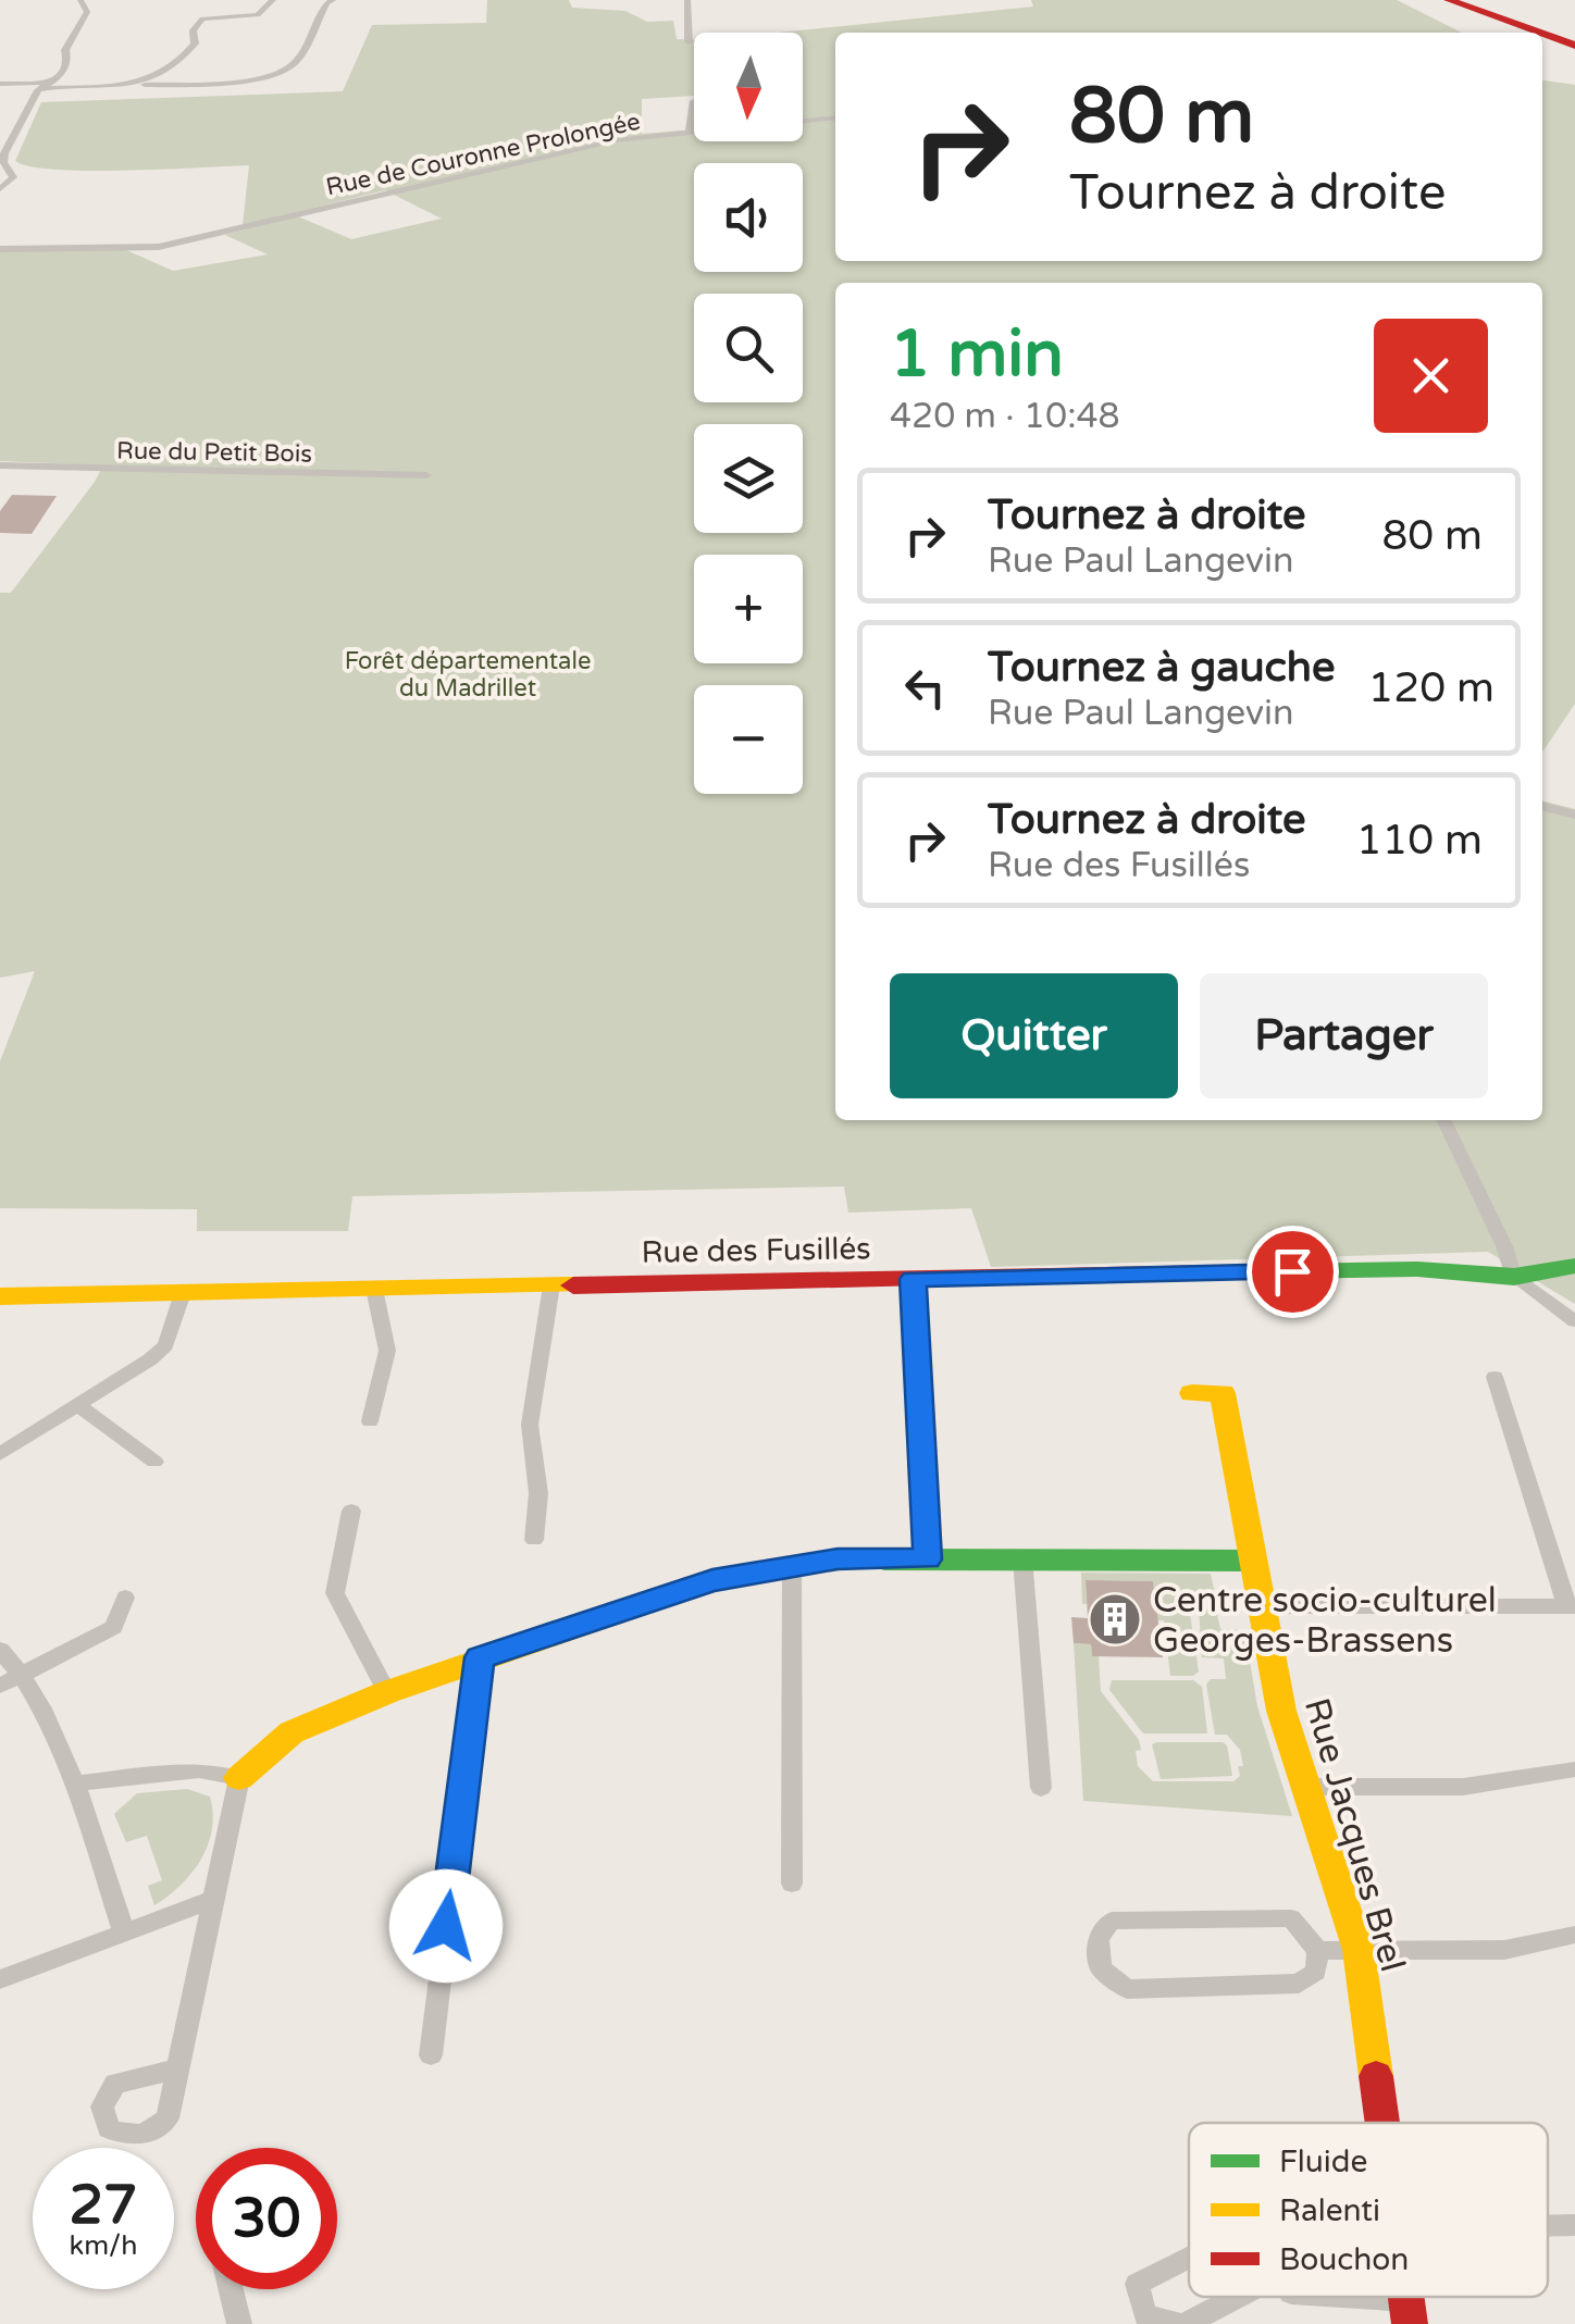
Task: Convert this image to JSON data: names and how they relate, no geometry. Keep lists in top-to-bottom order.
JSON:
{
  "streets": {
    "main road": ["Rue des Fusillés", "Rue Jacques Brel"],
    "street": ["Rue de Couronne Prolongée", "Rue du Petit Bois"]
  },
  "parks": ["Forêt départementale du Madrillet"],
  "places": {
    "building": ["Centre socio-culturel Georges-Brassens"]
  },
  "legend": ["Fluide", "Ralenti", "Bouchon"],
  "north": "bottom",
  "page": {
    "map_buttons": ["+", "−"],
    "turn": ["80 m", "Tournez à droite"],
    "heading": ["1 min", "420 m · 10:48"],
    "list": [
      {
        "name": "Tournez à droite",
        "note": "Rue Paul Langevin",
        "value": "80 m"
      },
      {
        "name": "Tournez à gauche",
        "note": "Rue Paul Langevin",
        "value": "120 m"
      },
      {
        "name": "Tournez à droite",
        "note": "Rue des Fusillés",
        "value": "110 m"
      }
    ],
    "buttons": ["Quitter", "Partager"],
    "speed": "27 km/h",
    "limit": "30"
  }
}
